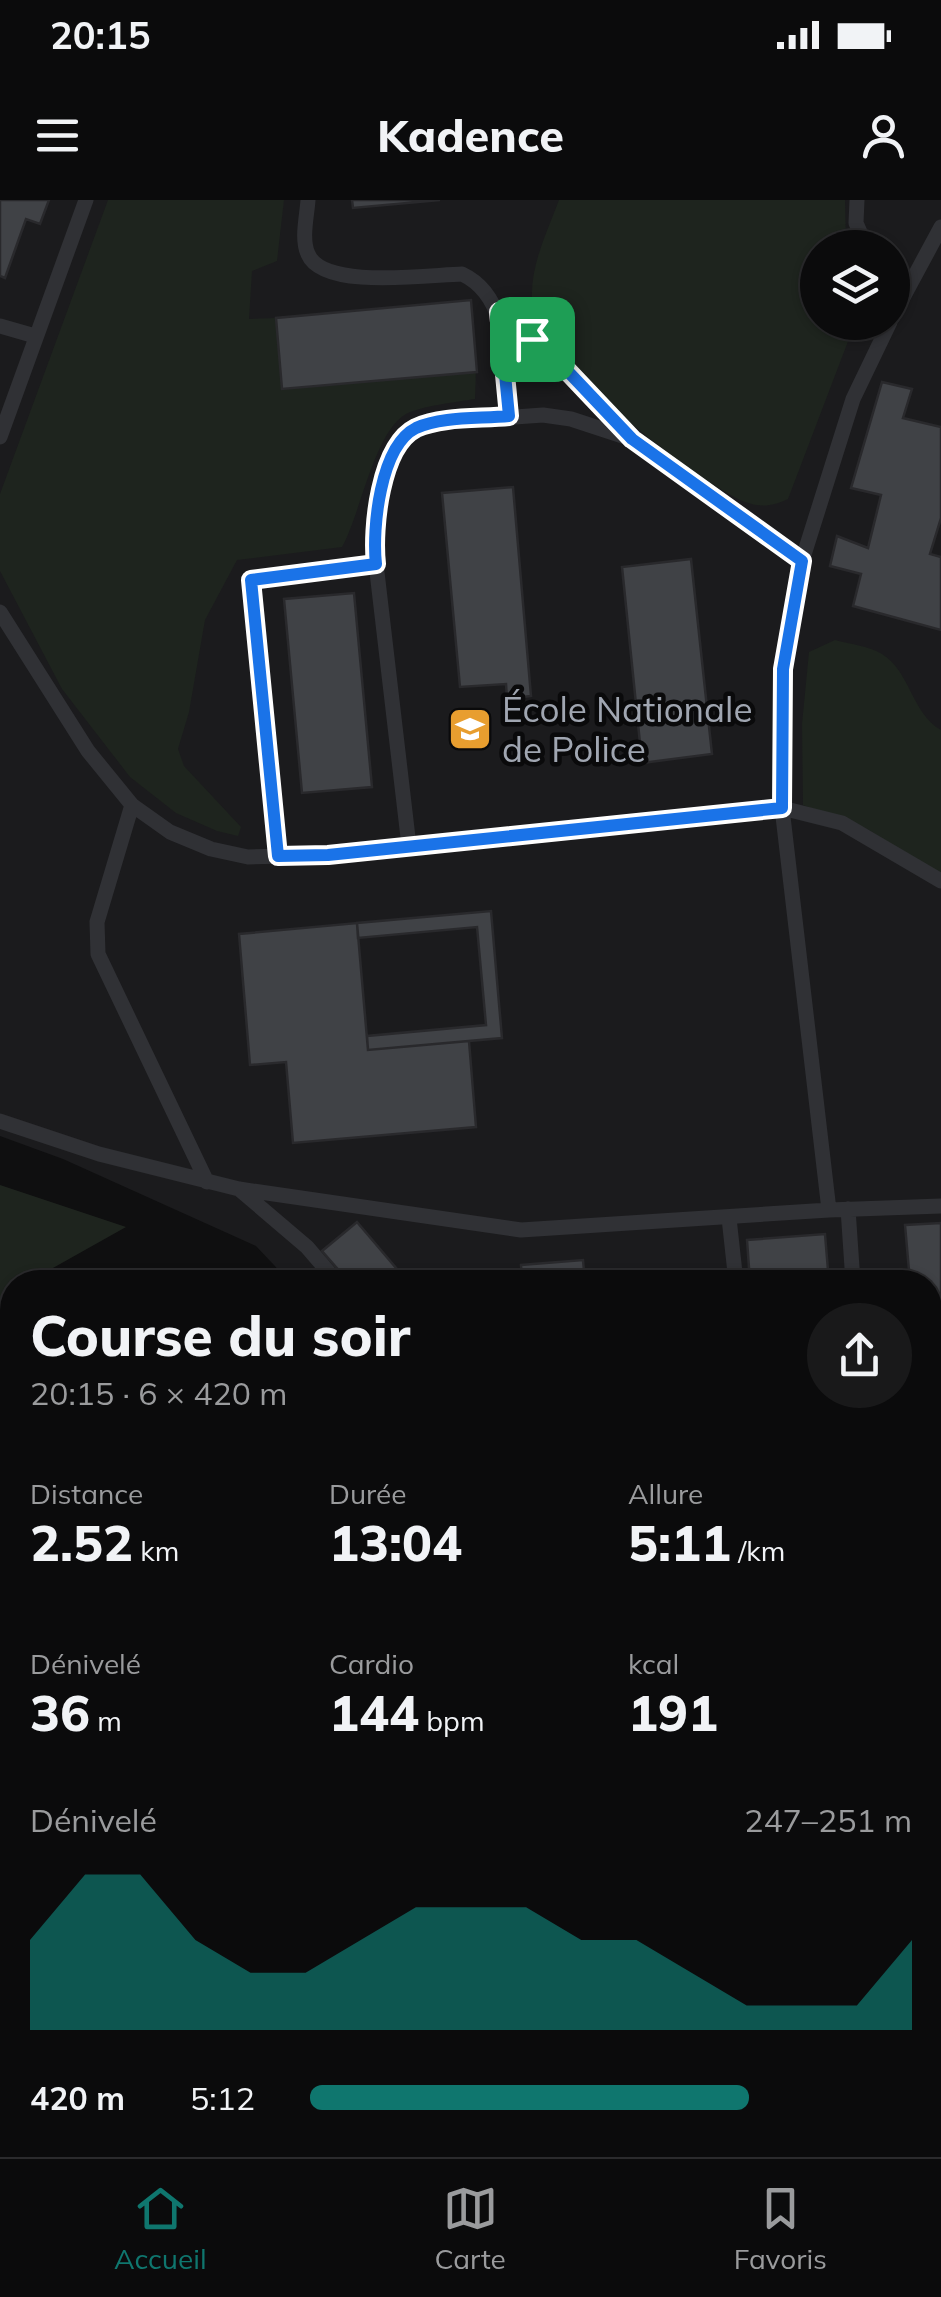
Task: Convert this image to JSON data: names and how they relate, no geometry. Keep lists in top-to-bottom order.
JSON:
{
  "places": {
    "school or university": ["École Nationale de Police"]
  },
  "page": {
    "status": "20:15",
    "header": "Kadence",
    "heading": ["Course du soir", "20:15 · 6 × 420 m"],
    "stats": [
      ["Distance", "2.52 km"],
      ["Durée", "13:04"],
      ["Allure", "5:11 /km"],
      ["Dénivelé", "36 m"],
      ["Cardio", "144 bpm"],
      ["kcal", "191"]
    ],
    "chart": ["Dénivelé", "247–251 m"],
    "list": [
      {
        "name": "420 m",
        "note": "5:12"
      }
    ],
    "tabs": ["Accueil", "Carte", "Favoris"]
  }
}
